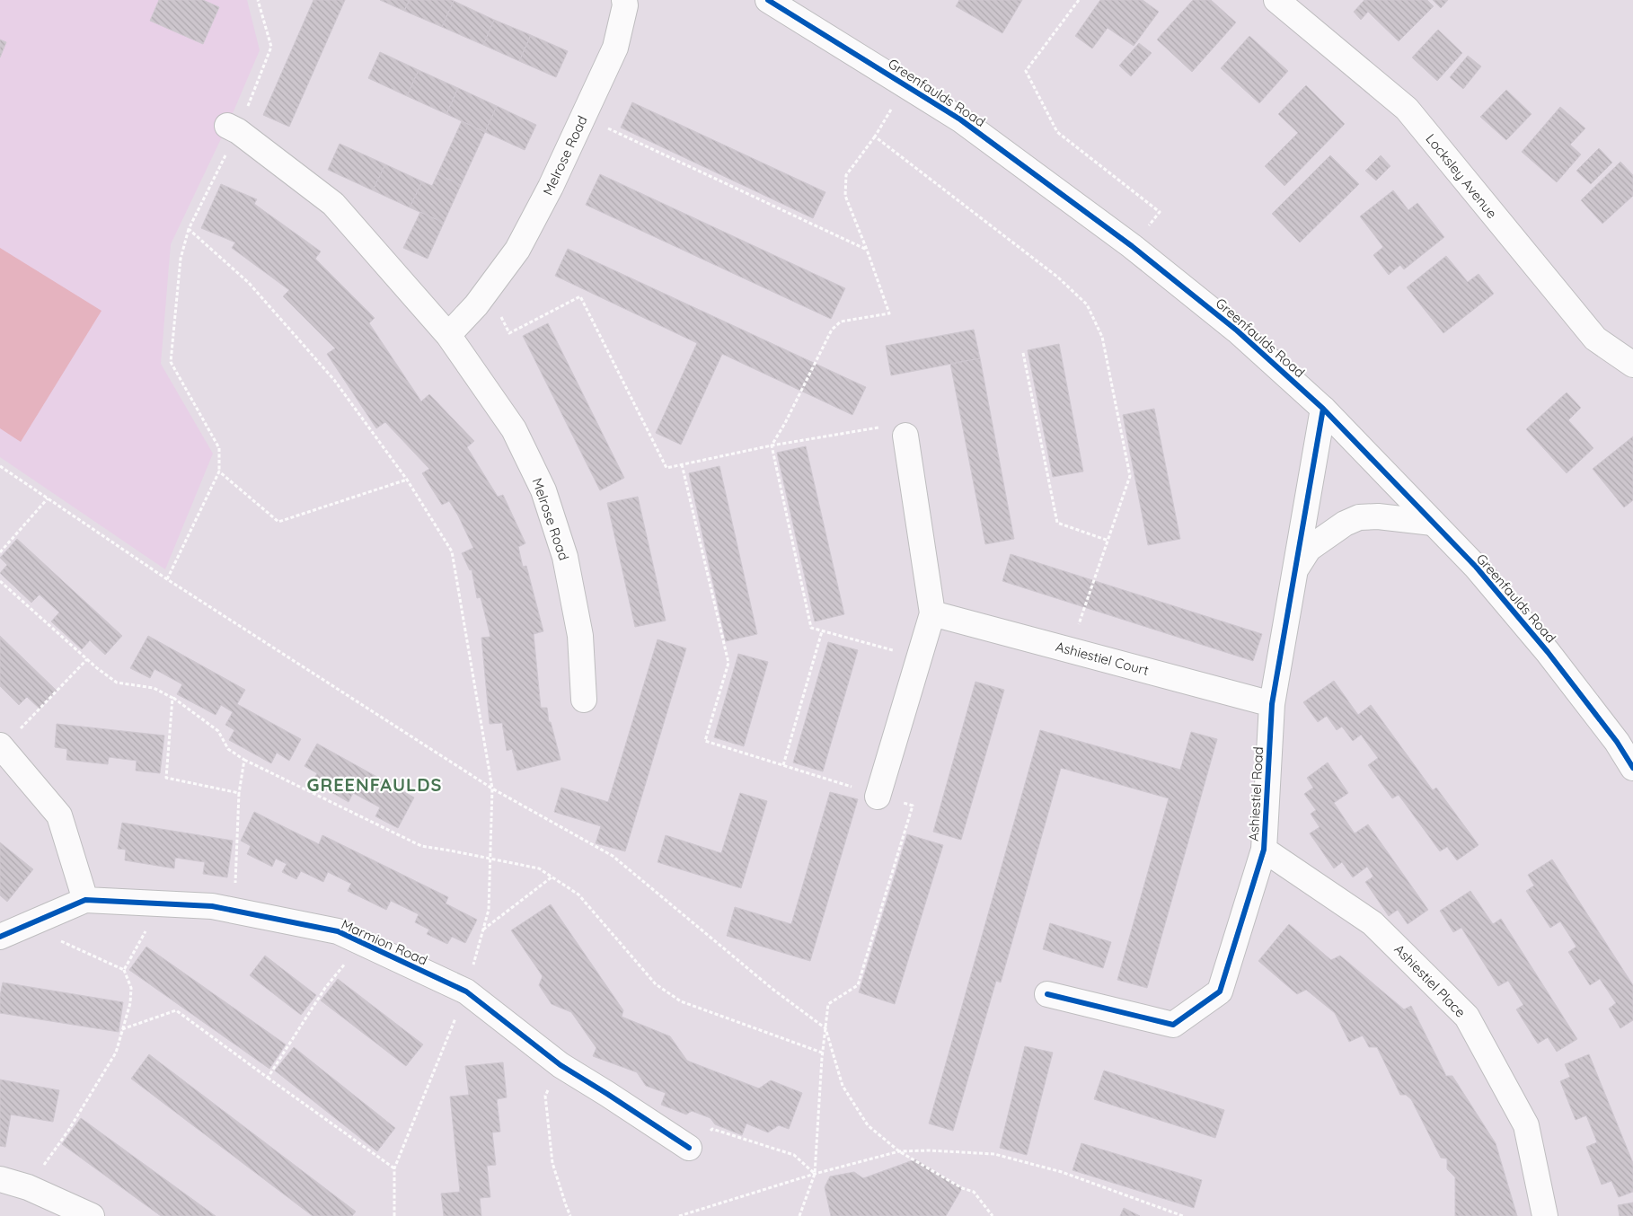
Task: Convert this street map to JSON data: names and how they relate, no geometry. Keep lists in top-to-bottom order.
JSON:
{
  "streets": {
    "street": [
      "Greenfaulds Road",
      "Melrose Road",
      "Locksley Avenue",
      "Ashiestiel Court",
      "Ashiestiel Road",
      "Marmion Road",
      "Ashiestiel Place"
    ]
  },
  "crossings": [
    ["Greenfaulds Road", "Ashiestiel Road"],
    ["Ashiestiel Court", "Ashiestiel Road"],
    ["Ashiestiel Road", "Ashiestiel Place"]
  ],
  "districts": ["GREENFAULDS"]
}
